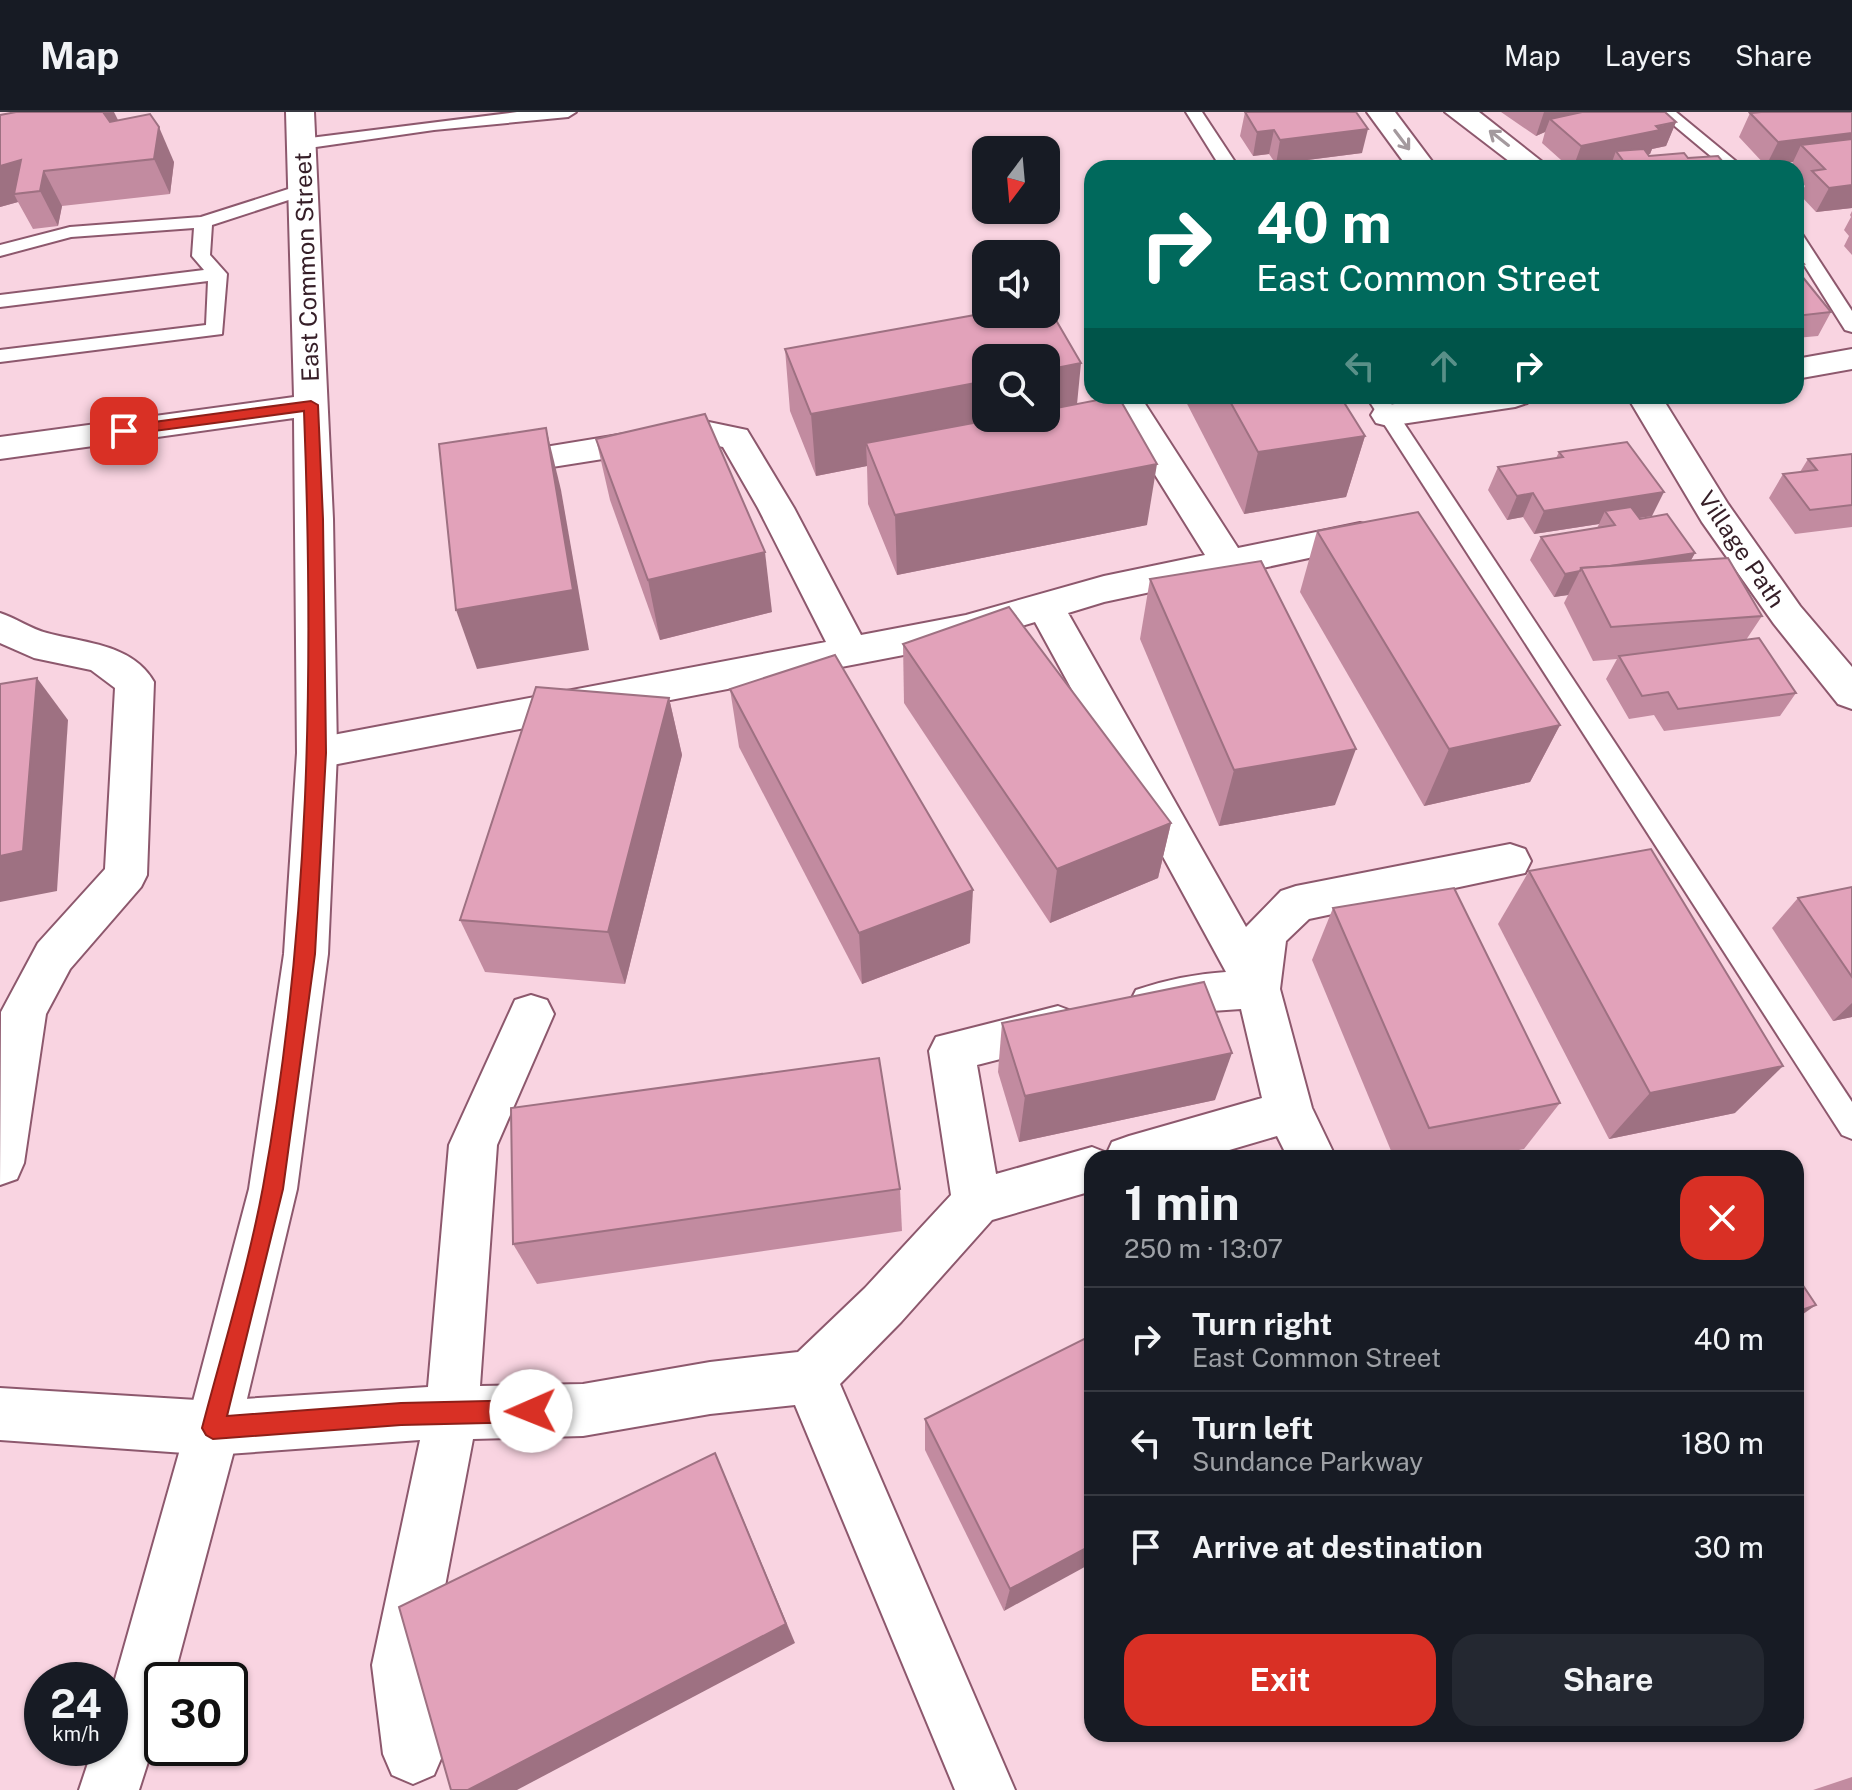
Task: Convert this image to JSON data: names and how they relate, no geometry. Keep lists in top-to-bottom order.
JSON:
{
  "streets": {
    "street": ["East Common Street", "Village Path"]
  },
  "north": "bottom",
  "page": {
    "header": "Map",
    "nav": ["Map", "Layers", "Share"],
    "turn": ["40 m", "East Common Street"],
    "heading": ["1 min", "250 m · 13:07"],
    "list": [
      {
        "name": "Turn right",
        "note": "East Common Street",
        "value": "40 m"
      },
      {
        "name": "Turn left",
        "note": "Sundance Parkway",
        "value": "180 m"
      },
      {
        "name": "Arrive at destination",
        "value": "30 m"
      }
    ],
    "buttons": ["Exit", "Share"],
    "speed": "24 km/h",
    "limit": "30"
  }
}
